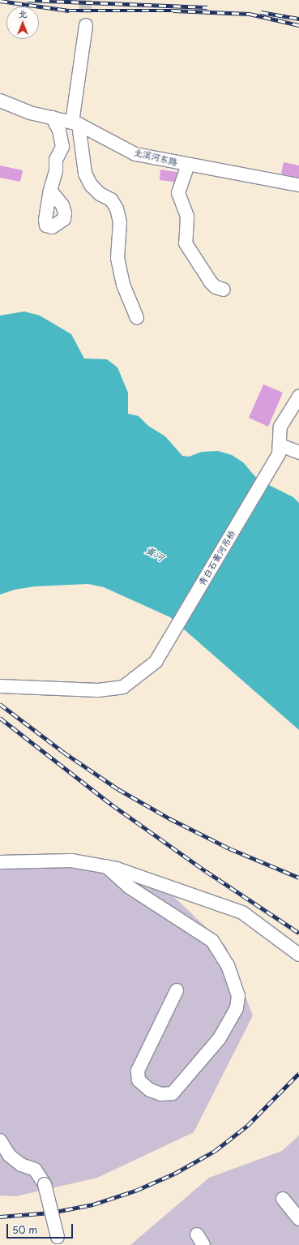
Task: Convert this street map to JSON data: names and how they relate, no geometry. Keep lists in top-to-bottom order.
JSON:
{
  "streets": {
    "street": ["北滨河东路", "青白石黄河吊桥"]
  },
  "water": ["黄河"],
  "scale_bar": "50 m",
  "north": "top"
}
